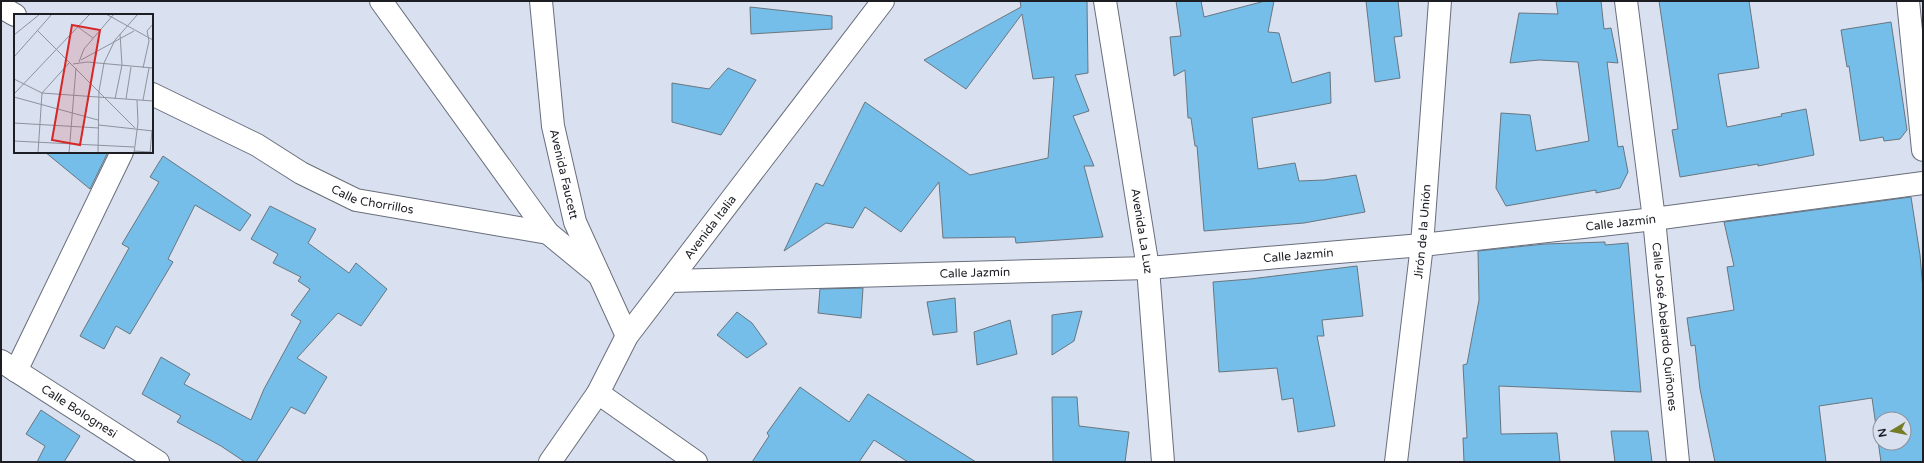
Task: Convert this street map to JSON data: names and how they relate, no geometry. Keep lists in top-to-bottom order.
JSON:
{
  "streets": {
    "street": [
      "Avenida Faucett",
      "Calle Chorrillos",
      "Calle Jazmín",
      "Avenida Italia",
      "Avenida La Luz",
      "Jirón de la Unión",
      "Calle José Abelardo Quiñones",
      "Calle Bolognesi"
    ]
  },
  "crossings": [
    ["Avenida Faucett", "Calle Chorrillos"],
    ["Avenida Faucett", "Avenida Italia"],
    ["Calle Jazmín", "Avenida Italia"],
    ["Calle Jazmín", "Avenida La Luz"],
    ["Calle Jazmín", "Jirón de la Unión"],
    ["Calle Jazmín", "Calle José Abelardo Quiñones"]
  ],
  "north": "left"
}
